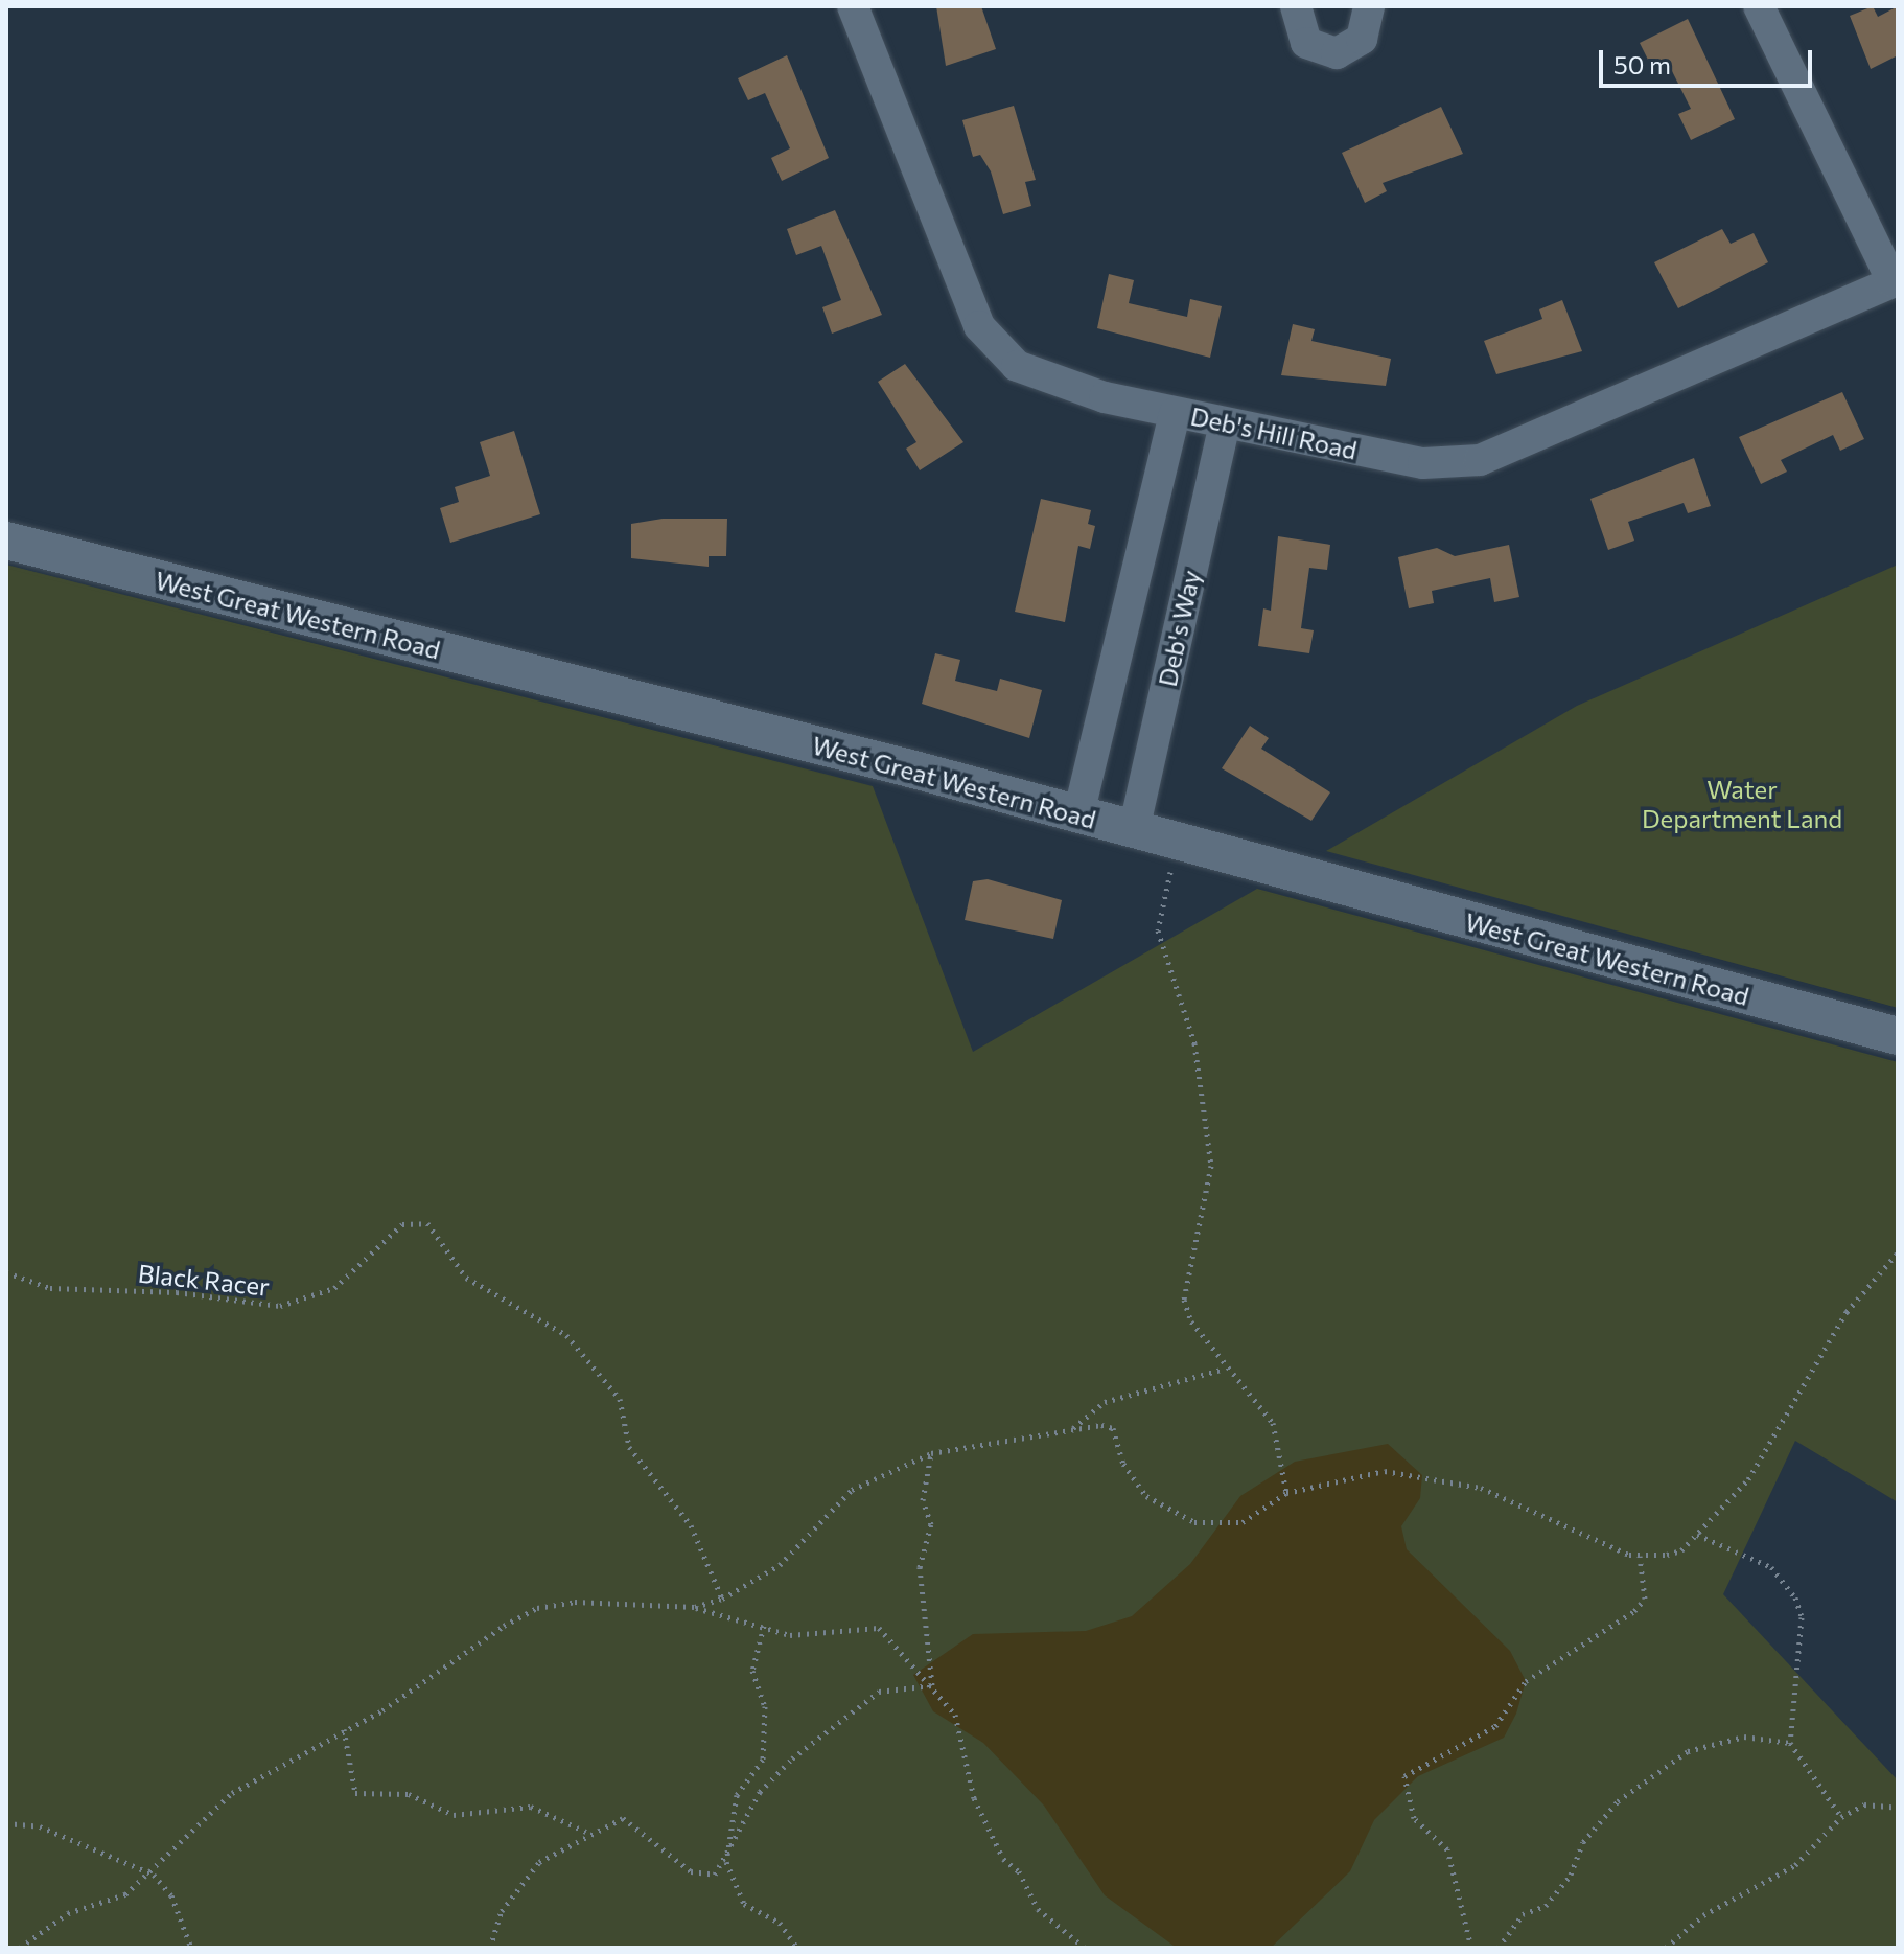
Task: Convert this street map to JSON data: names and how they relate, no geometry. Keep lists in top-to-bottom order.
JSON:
{
  "streets": {
    "street": ["Deb's Hill Road", "West Great Western Road", "Deb's Way"],
    "path": ["Black Racer"]
  },
  "crossings": [
    ["Deb's Hill Road", "Deb's Way"],
    ["West Great Western Road", "Deb's Way"]
  ],
  "parks": ["Water Department Land"],
  "scale_bar": "50 m"
}
